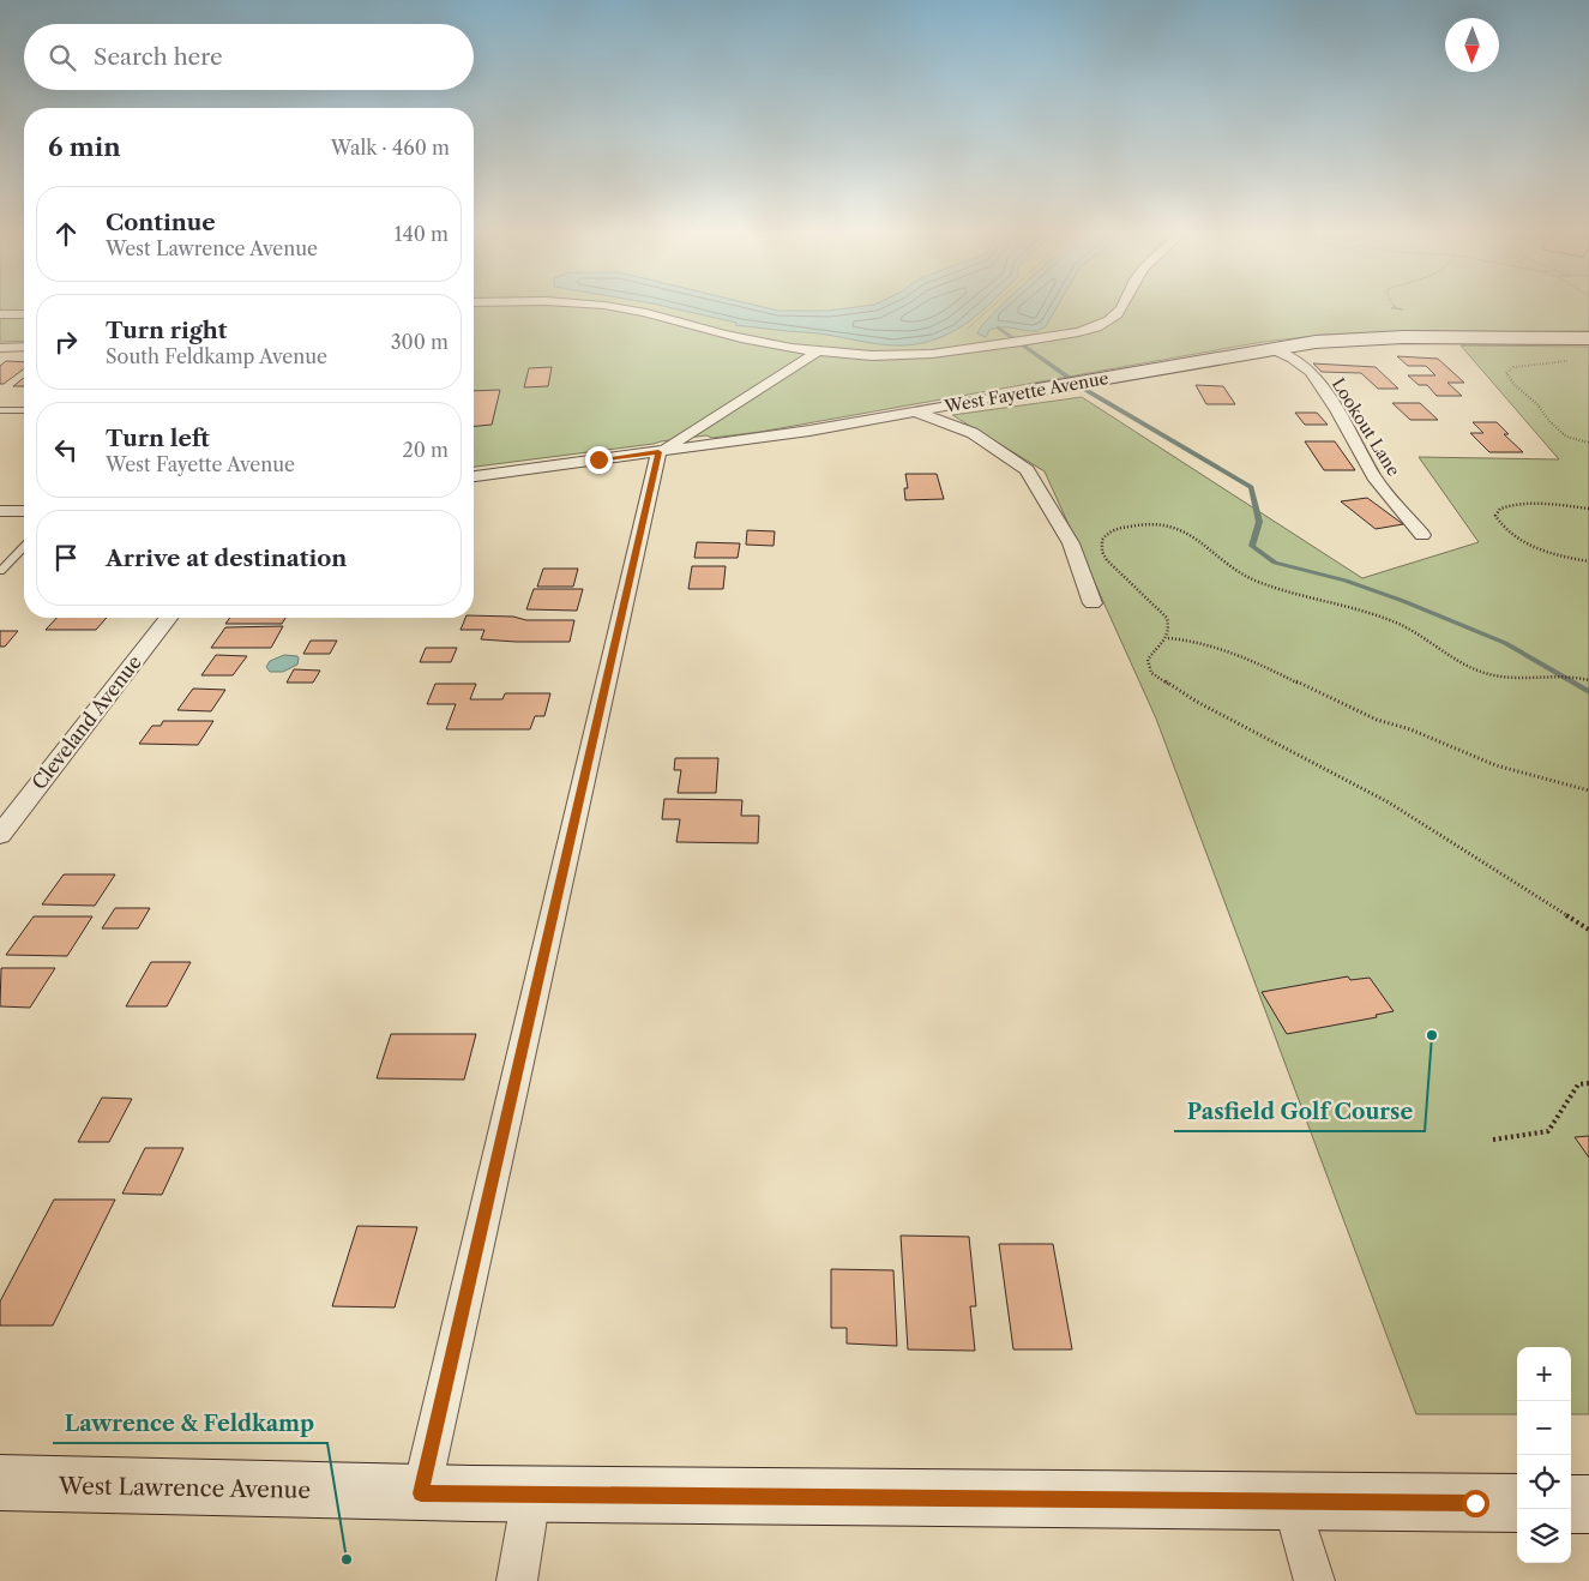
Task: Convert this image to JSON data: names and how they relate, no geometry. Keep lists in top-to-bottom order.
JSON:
{
  "streets": {
    "street": [
      "West Fayette Avenue",
      "Lookout Lane",
      "Cleveland Avenue",
      "West Lawrence Avenue"
    ]
  },
  "crossings": [
    ["West Fayette Avenue", "Lookout Lane"]
  ],
  "places": ["Pasfield Golf Course", "Lawrence & Feldkamp"],
  "north": "bottom",
  "page": {
    "search": "Search here",
    "heading": ["6 min", "Walk · 460 m"],
    "list": [
      ["Continue", "West Lawrence Avenue", "140 m"],
      ["Turn right", "South Feldkamp Avenue", "300 m"],
      ["Turn left", "West Fayette Avenue", "20 m"],
      "Arrive at destination"
    ],
    "map_buttons": ["+", "−"]
  }
}
